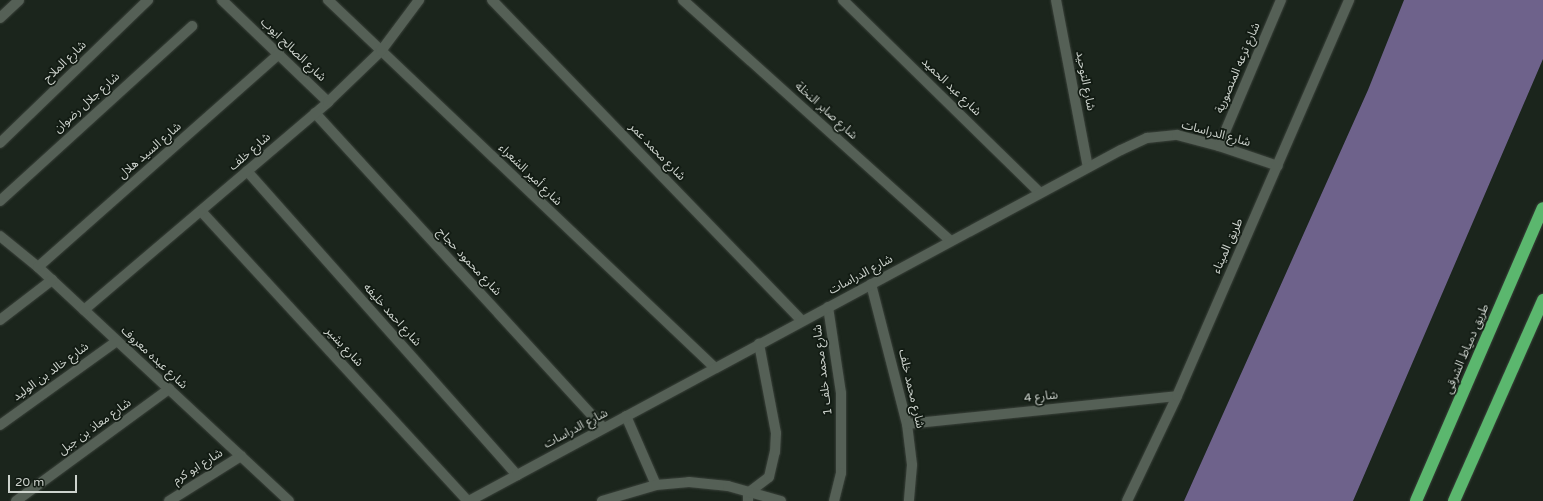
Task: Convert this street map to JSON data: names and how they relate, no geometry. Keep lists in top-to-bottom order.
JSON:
{
  "streets": {
    "highway": ["طريق دمياط الشرقى"],
    "street": [
      "شارع الصالح ايوب",
      "شارع الملاح",
      "شارع ترعه المنصورية",
      "شارع التوحيد",
      "شارع عبد الحميد",
      "شارع جلال رضوان",
      "شارع صابر النخلة",
      "شارع الدراسات",
      "شارع السيد هلال",
      "شارع خلف",
      "شارع محمد عمر",
      "شارع أمير الشعراء",
      "طريق الميناء",
      "شارع محمود حجاج",
      "شارع احمد خليفه",
      "شارع بشير",
      "شارع عبده معروف",
      "شارع محمد خلف 1",
      "شارع خالد بن الوليد",
      "شارع محمد خلف",
      "شارع 4",
      "شارع معاذ بن جبل",
      "شارع ابو كرم"
    ]
  },
  "crossings": [
    ["شارع الصالح ايوب", "شارع السيد هلال"],
    ["شارع الصالح ايوب", "شارع خلف"],
    ["شارع ترعه المنصورية", "شارع الدراسات"],
    ["شارع التوحيد", "شارع الدراسات"],
    ["شارع عبد الحميد", "شارع الدراسات"],
    ["شارع صابر النخلة", "شارع الدراسات"],
    ["شارع الدراسات", "شارع محمد عمر"],
    ["شارع الدراسات", "شارع أمير الشعراء"],
    ["شارع الدراسات", "طريق الميناء"],
    ["شارع الدراسات", "شارع محمود حجاج"],
    ["شارع الدراسات", "شارع احمد خليفه"],
    ["شارع الدراسات", "شارع بشير"],
    ["شارع الدراسات", "شارع محمد خلف 1"],
    ["شارع الدراسات", "شارع محمد خلف"],
    ["شارع السيد هلال", "شارع عبده معروف"],
    ["شارع خلف", "شارع أمير الشعراء"],
    ["شارع خلف", "شارع محمود حجاج"],
    ["شارع خلف", "شارع احمد خليفه"],
    ["شارع خلف", "شارع بشير"],
    ["شارع خلف", "شارع عبده معروف"],
    ["طريق الميناء", "شارع 4"],
    ["شارع عبده معروف", "شارع خالد بن الوليد"],
    ["شارع عبده معروف", "شارع معاذ بن جبل"],
    ["شارع عبده معروف", "شارع ابو كرم"],
    ["شارع محمد خلف", "شارع 4"]
  ],
  "scale_bar": "20 m"
}
